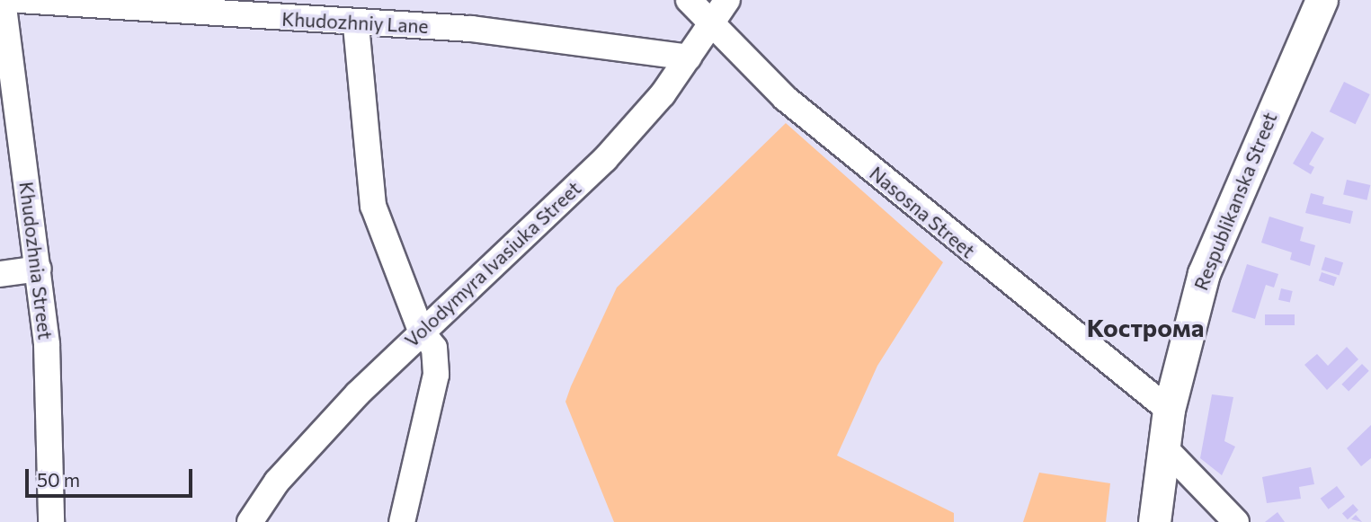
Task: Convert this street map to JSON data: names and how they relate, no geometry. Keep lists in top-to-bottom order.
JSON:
{
  "streets": {
    "main road": ["Respublikanska Street"],
    "street": [
      "Khudozhniy Lane",
      "Nasosna Street",
      "Khudozhnia Street",
      "Volodymyra Ivasiuka Street"
    ]
  },
  "crossings": [
    ["Khudozhniy Lane", "Volodymyra Ivasiuka Street"],
    ["Respublikanska Street", "Nasosna Street"],
    ["Nasosna Street", "Volodymyra Ivasiuka Street"]
  ],
  "districts": ["Кострома"],
  "scale_bar": "50 m"
}
